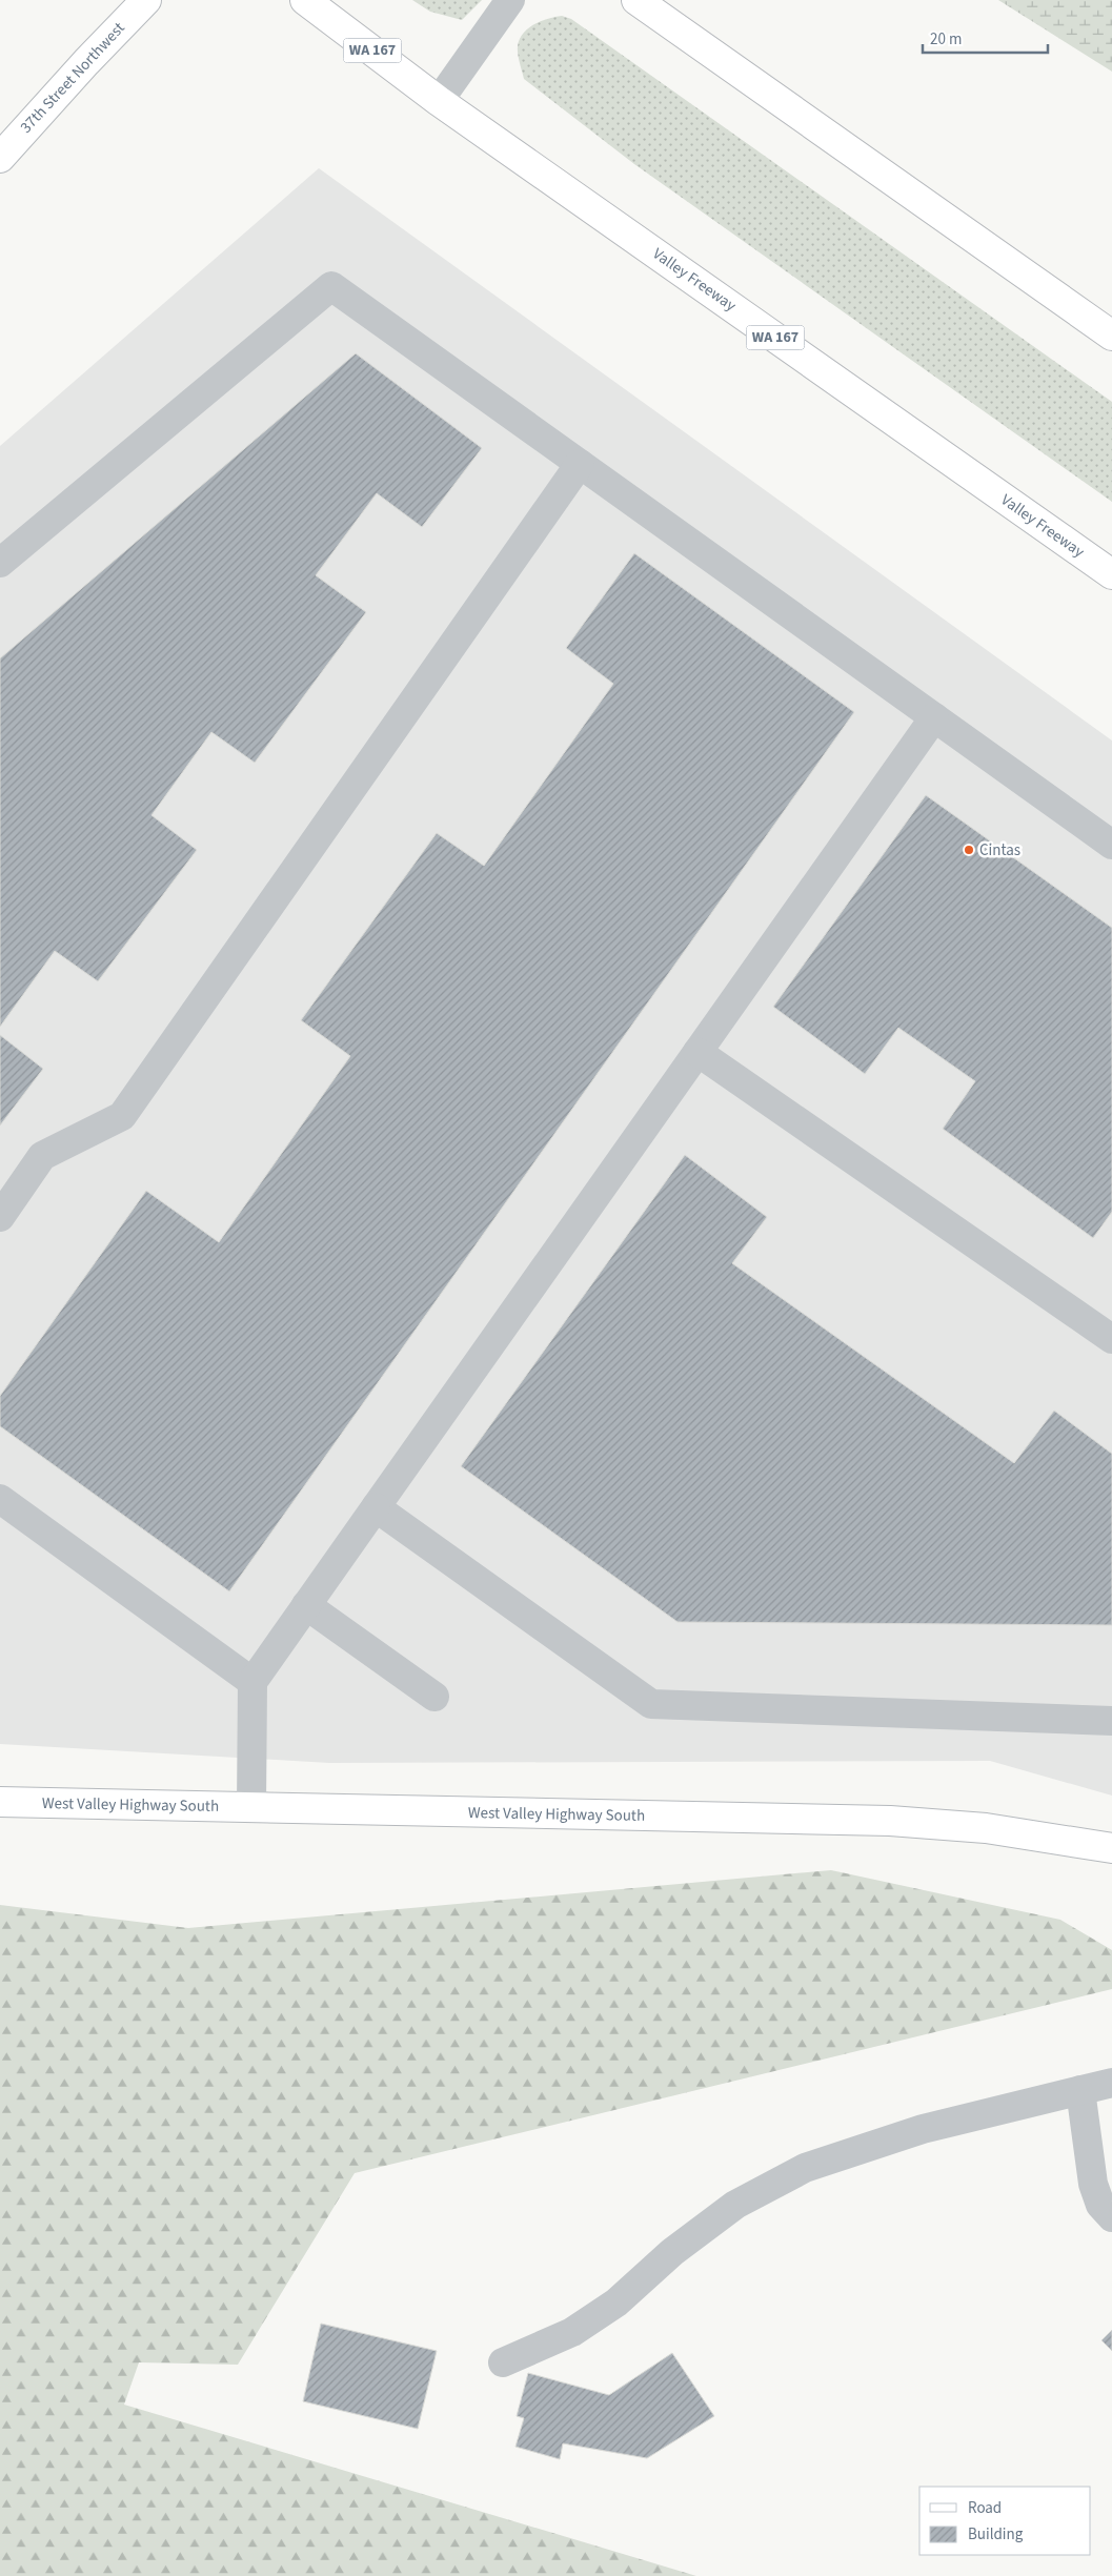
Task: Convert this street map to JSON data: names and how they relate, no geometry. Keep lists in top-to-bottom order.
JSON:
{
  "streets": {
    "main road": [
      "WA 167",
      "37th Street Northwest",
      "Valley Freeway",
      "West Valley Highway South"
    ]
  },
  "places": ["Cintas"],
  "legend": ["Road", "Building"],
  "scale_bar": "20 m"
}
